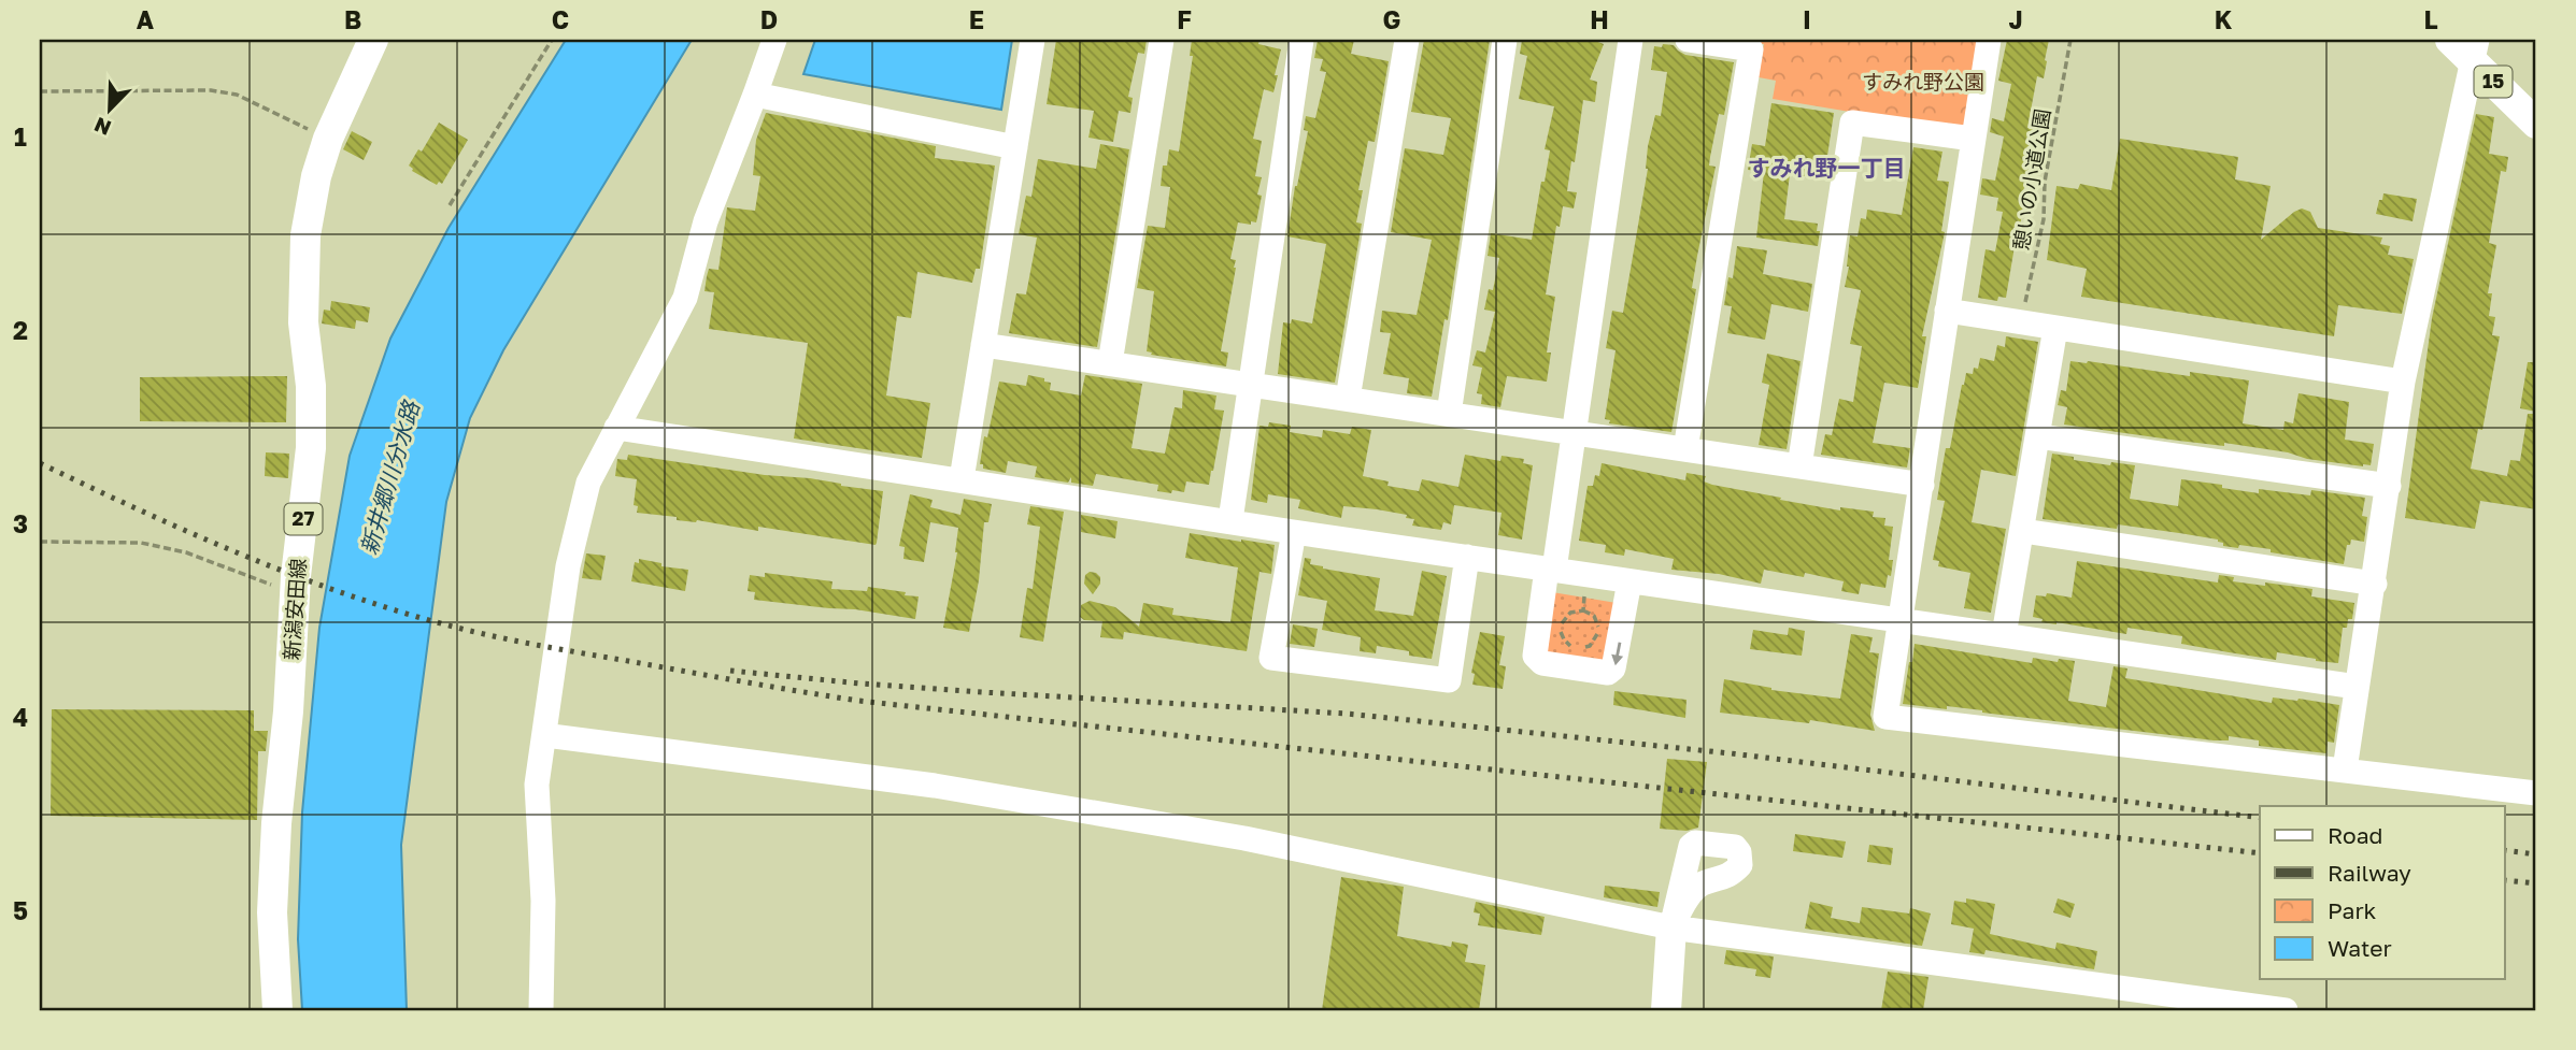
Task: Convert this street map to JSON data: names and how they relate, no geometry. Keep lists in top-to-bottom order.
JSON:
{
  "streets": {
    "main road": ["15", "27", "新潟安田線"],
    "path": ["憩いの小道公園"]
  },
  "districts": ["すみれ野一丁目"],
  "water": ["新井郷川分水路"],
  "parks": ["すみれ野公園"],
  "legend": [
    "Road",
    "Railway",
    "Park",
    "Water"
  ],
  "north": "bottom left",
  "grid": {
    "columns": [
      "A",
      "B",
      "C",
      "D",
      "E",
      "F",
      "G",
      "H",
      "I",
      "J",
      "K",
      "L"
    ],
    "rows": [
      "1",
      "2",
      "3",
      "4",
      "5"
    ]
  }
}
